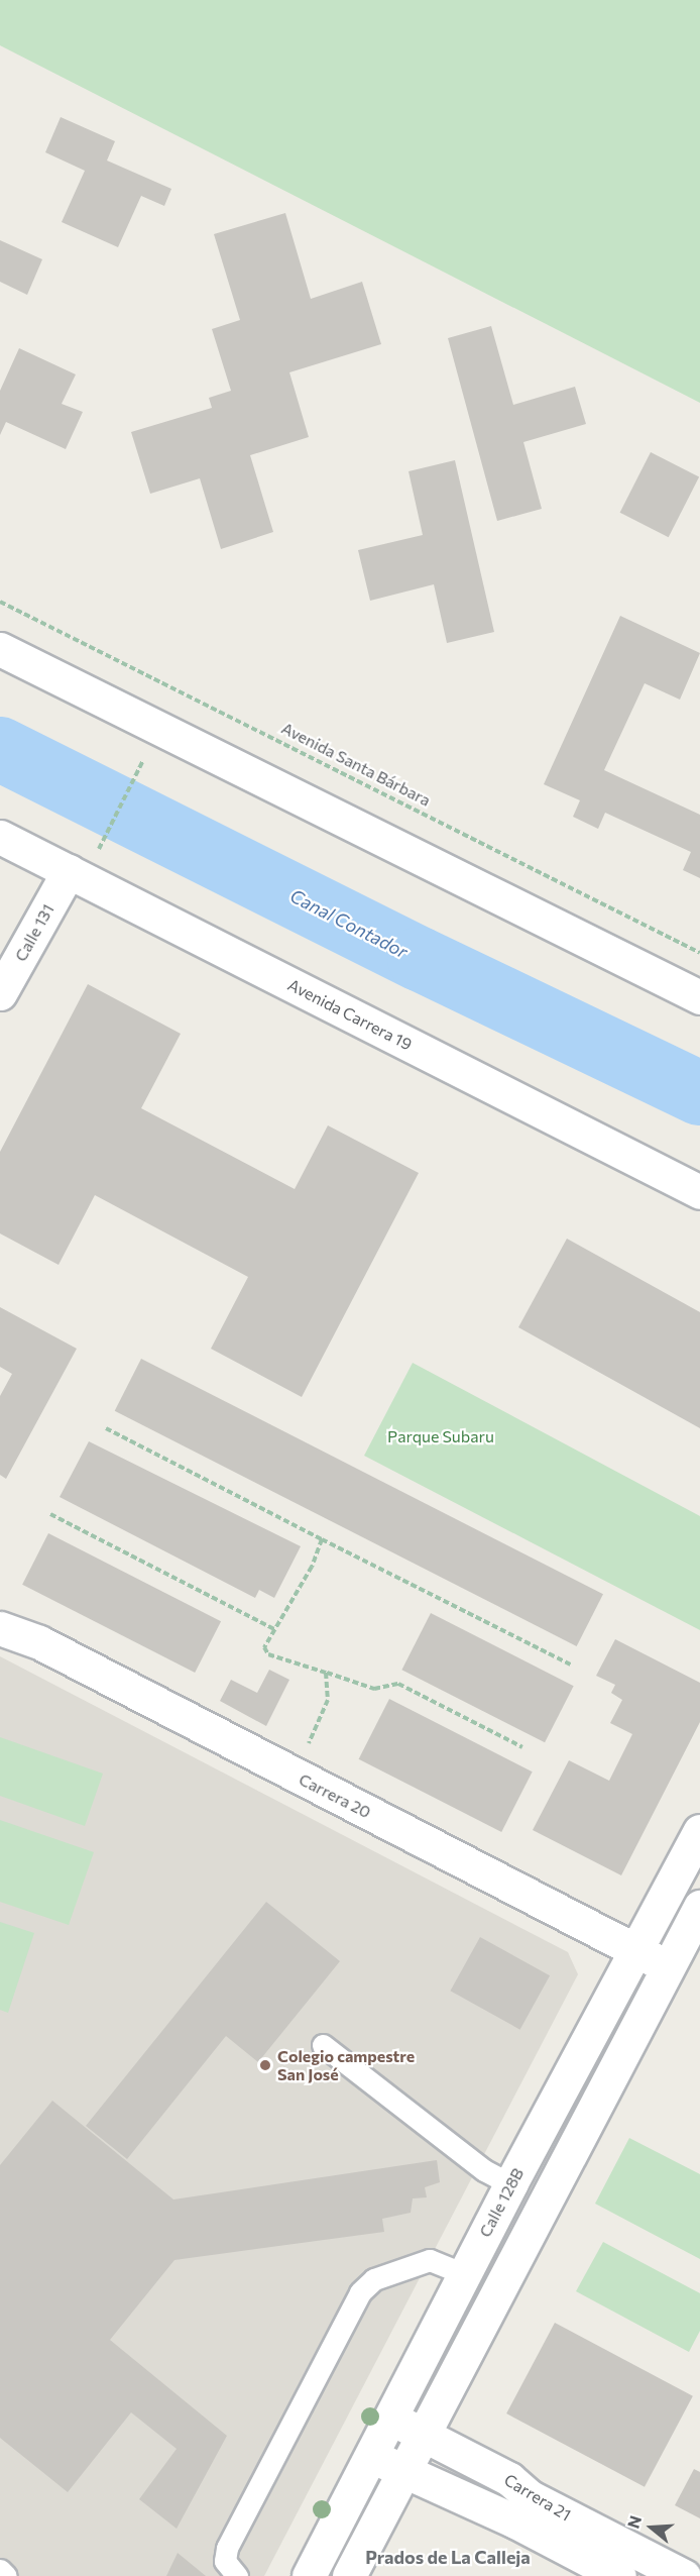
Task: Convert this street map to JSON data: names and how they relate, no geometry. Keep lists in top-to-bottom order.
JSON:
{
  "streets": {
    "street": [
      "Calle 131",
      "Avenida Carrera 19",
      "Carrera 20",
      "Calle 128B",
      "Carrera 21"
    ],
    "path": ["Avenida Santa Bárbara"]
  },
  "crossings": [
    ["Calle 131", "Avenida Carrera 19"],
    ["Carrera 20", "Calle 128B"],
    ["Calle 128B", "Carrera 21"]
  ],
  "districts": ["Prados de La Calleja"],
  "water": ["Canal Contador"],
  "parks": ["Parque Subaru"],
  "places": ["Colegio campestre San José"],
  "north": "left"
}
